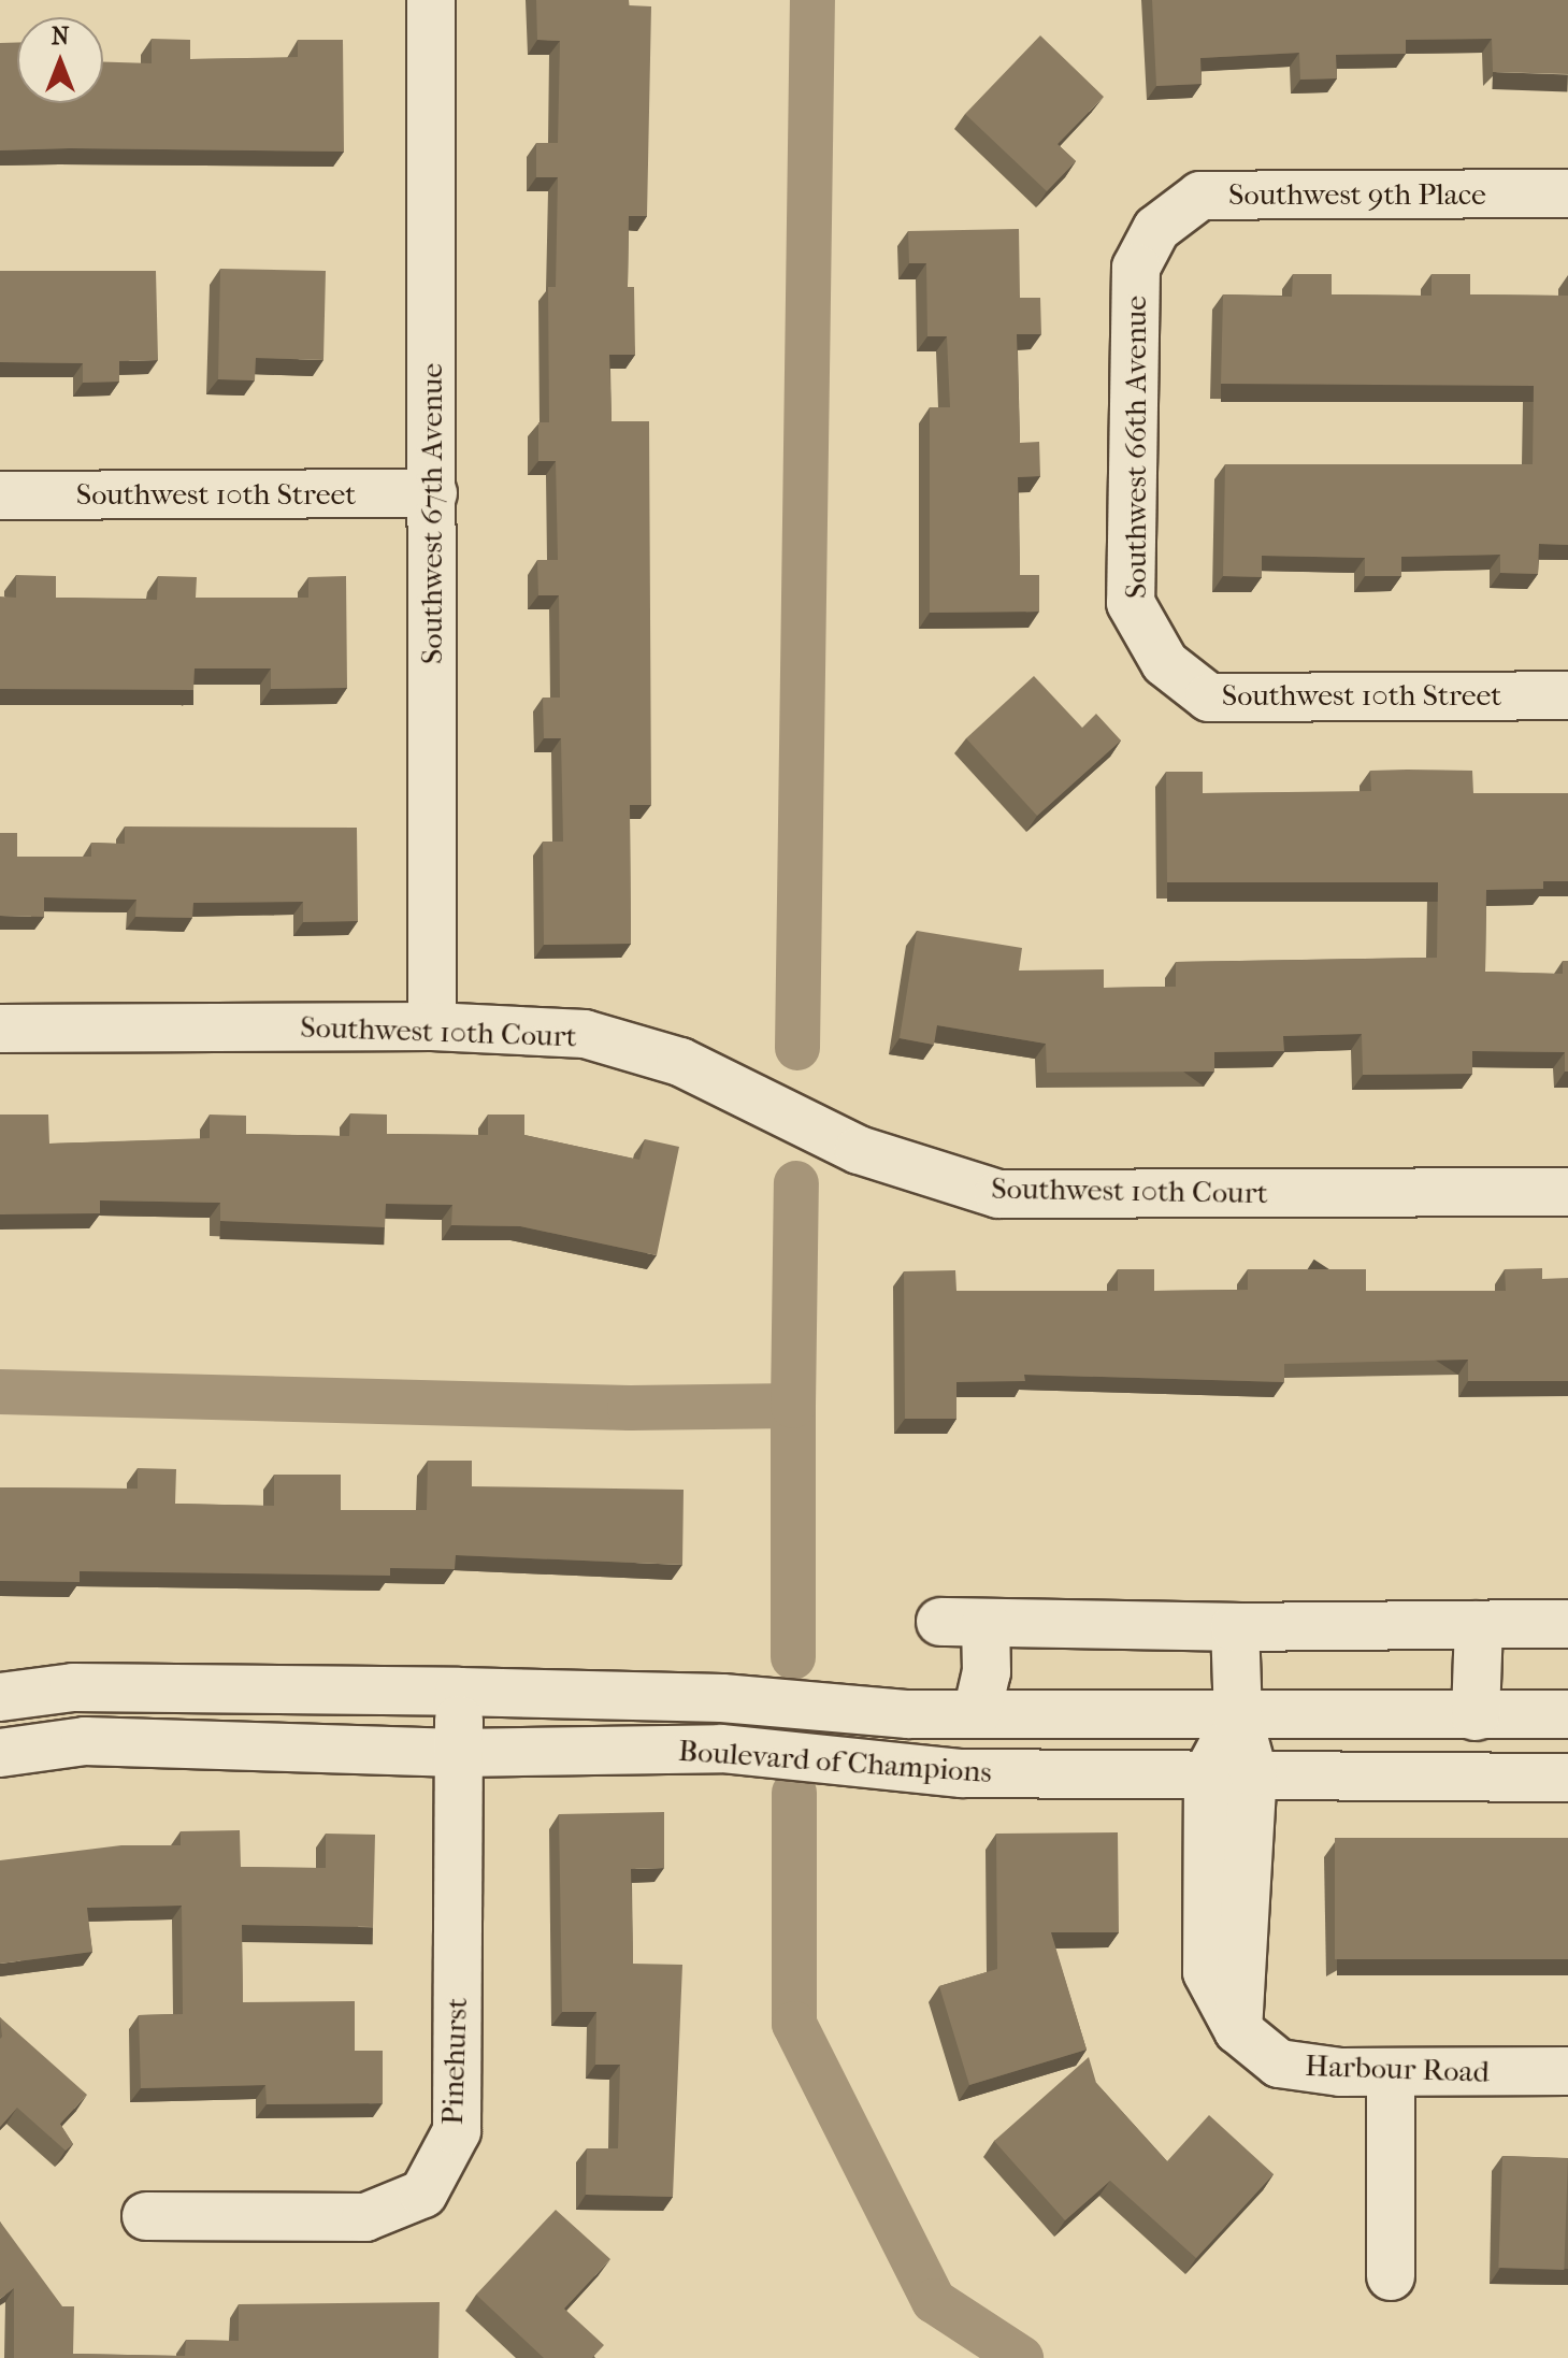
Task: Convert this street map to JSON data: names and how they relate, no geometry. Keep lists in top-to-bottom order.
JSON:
{
  "streets": {
    "street": [
      "Southwest 9th Place",
      "Southwest 66th Avenue",
      "Southwest 10th Street",
      "Southwest 67th Avenue",
      "Southwest 10th Court",
      "Boulevard of Champions",
      "Pinehurst",
      "Harbour Road"
    ]
  },
  "crossings": [
    ["Southwest 9th Place", "Southwest 66th Avenue"],
    ["Southwest 66th Avenue", "Southwest 10th Street"],
    ["Southwest 10th Street", "Southwest 67th Avenue"],
    ["Southwest 67th Avenue", "Southwest 10th Court"],
    ["Boulevard of Champions", "Pinehurst"],
    ["Boulevard of Champions", "Harbour Road"]
  ],
  "north": "top"
}
